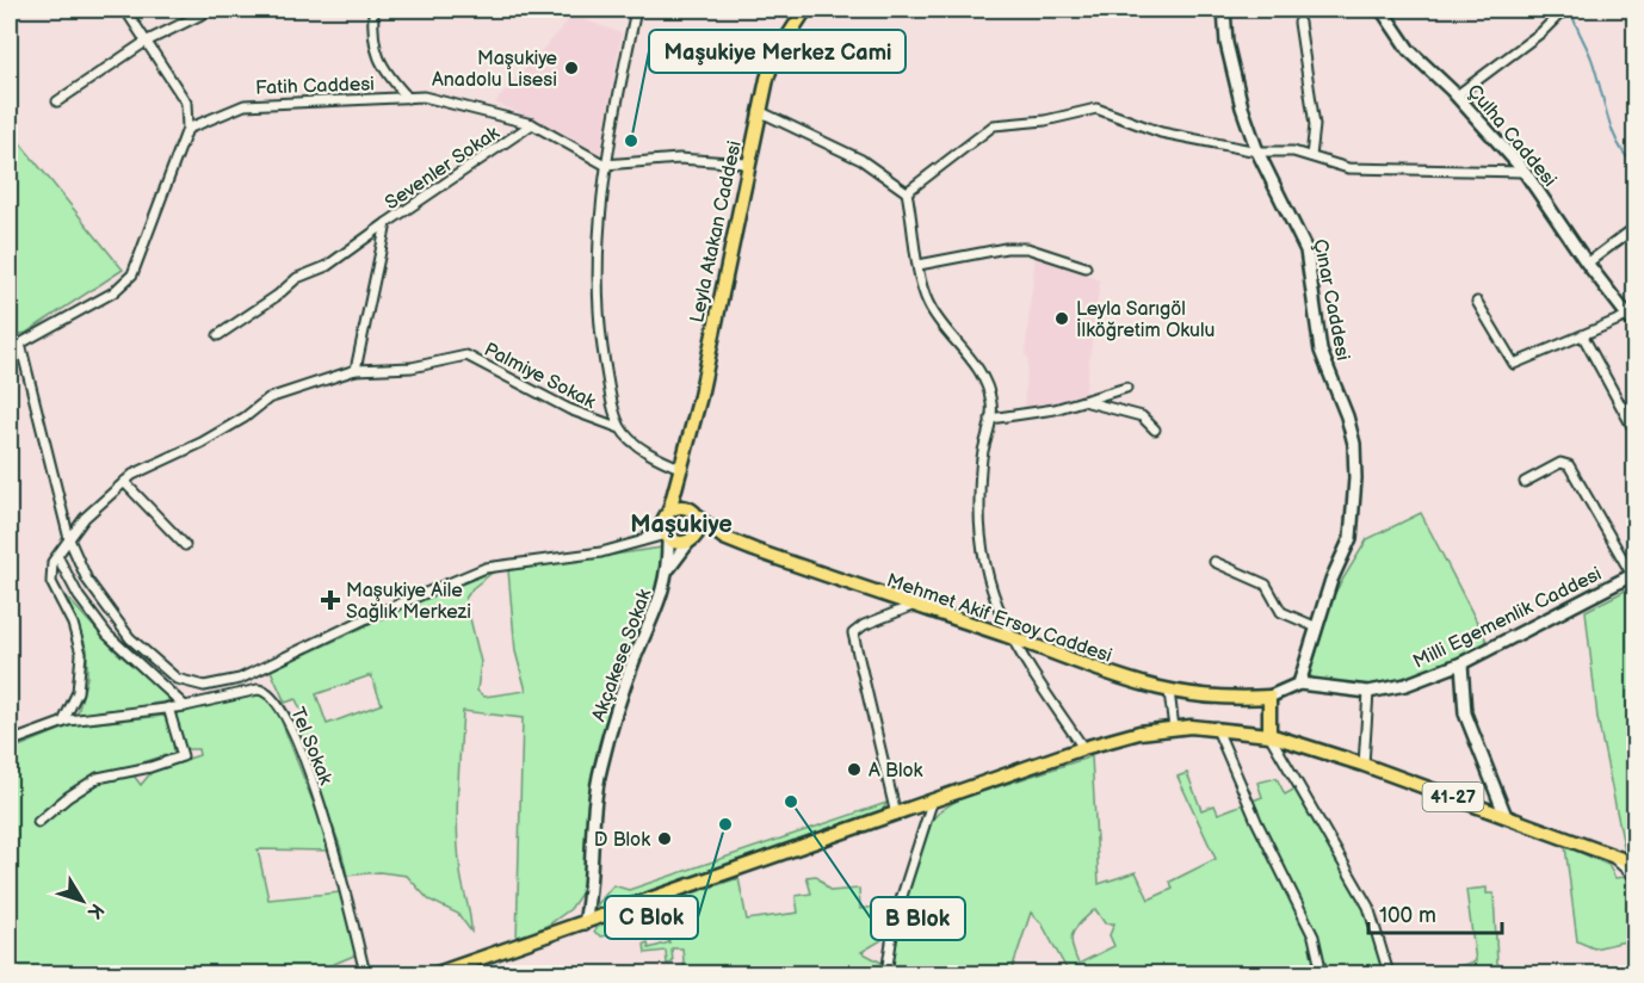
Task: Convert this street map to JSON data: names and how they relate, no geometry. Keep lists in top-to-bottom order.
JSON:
{
  "streets": {
    "main road": ["Leyla Atakan Caddesi", "Mehmet Akif Ersoy Caddesi", "41-27"],
    "street": [
      "Fatih Caddesi",
      "Çulha Caddesi",
      "Sevenler Sokak",
      "Çınar Caddesi",
      "Palmiye Sokak",
      "Milli Egemenlik Caddesi",
      "Akçakese Sokak",
      "Tel Sokak"
    ]
  },
  "crossings": [
    ["Fatih Caddesi", "Sevenler Sokak"],
    ["Sevenler Sokak", "Palmiye Sokak"],
    ["Leyla Atakan Caddesi", "Palmiye Sokak"],
    ["Çınar Caddesi", "Milli Egemenlik Caddesi"],
    ["Akçakese Sokak", "41-27"]
  ],
  "districts": ["Maşukiye"],
  "places": {
    "other": [
      "Maşukiye Anadolu Lisesi",
      "Maşukiye Merkez Cami",
      "Leyla Sarıgöl İlköğretim Okulu",
      "A Blok",
      "B Blok",
      "C Blok",
      "D Blok"
    ],
    "health": ["Maşukiye Aile Sağlık Merkezi"]
  },
  "scale_bar": "100 m",
  "north": "bottom right"
}
